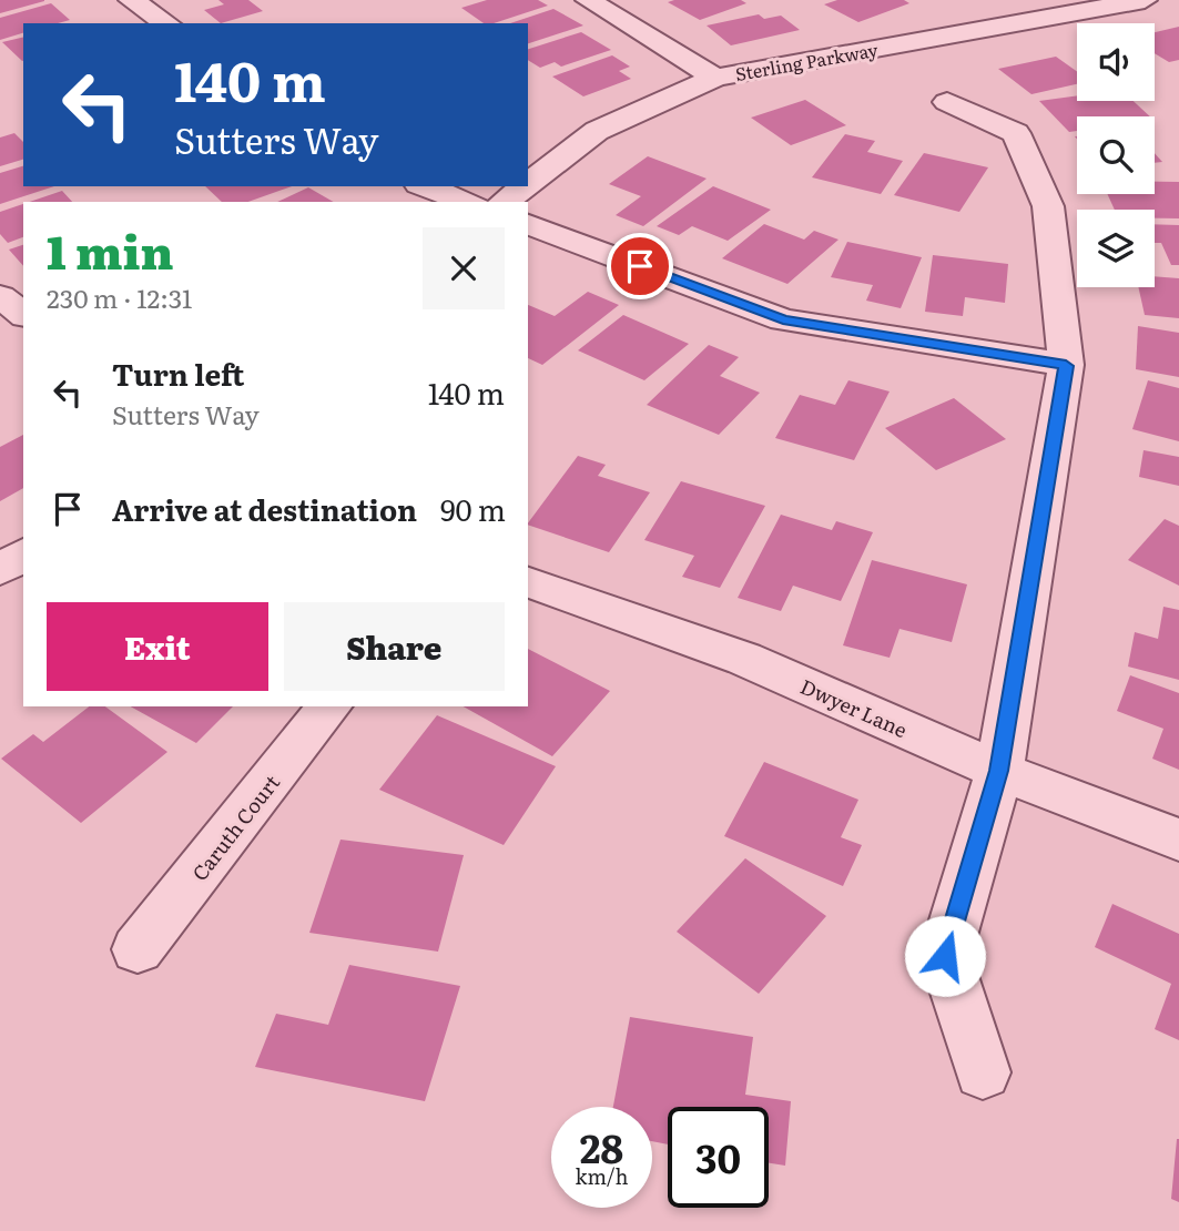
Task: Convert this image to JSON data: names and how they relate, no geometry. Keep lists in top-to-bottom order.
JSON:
{
  "streets": {
    "street": ["Sterling Parkway", "Dwyer Lane", "Caruth Court"]
  },
  "page": {
    "turn": ["140 m", "Sutters Way"],
    "heading": ["1 min", "230 m · 12:31"],
    "list": [
      {
        "name": "Turn left",
        "note": "Sutters Way",
        "value": "140 m"
      },
      {
        "name": "Arrive at destination",
        "value": "90 m"
      }
    ],
    "buttons": ["Exit", "Share"],
    "speed": "28 km/h",
    "limit": "30"
  }
}
